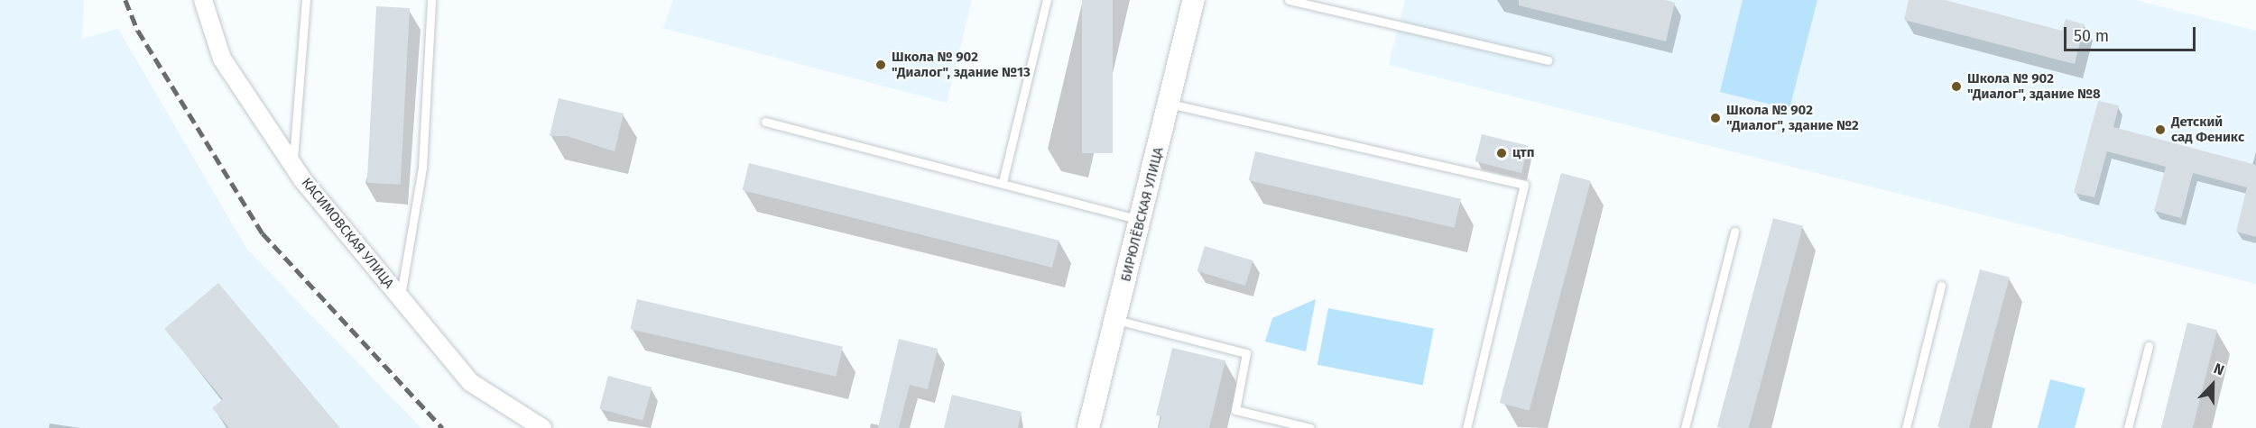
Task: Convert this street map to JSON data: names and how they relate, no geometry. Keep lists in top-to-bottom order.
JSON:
{
  "streets": {
    "street": ["БИРЮЛЁВСКАЯ УЛИЦА", "КАСИМОВСКАЯ УЛИЦА"]
  },
  "places": [
    "Школа № 902 \"Диалог\", здание №13",
    "Школа № 902 \"Диалог\", здание №8",
    "Школа № 902 \"Диалог\", здание №2",
    "Детский сад Феникс",
    "цтп"
  ],
  "scale_bar": "50 m",
  "north": "top"
}
